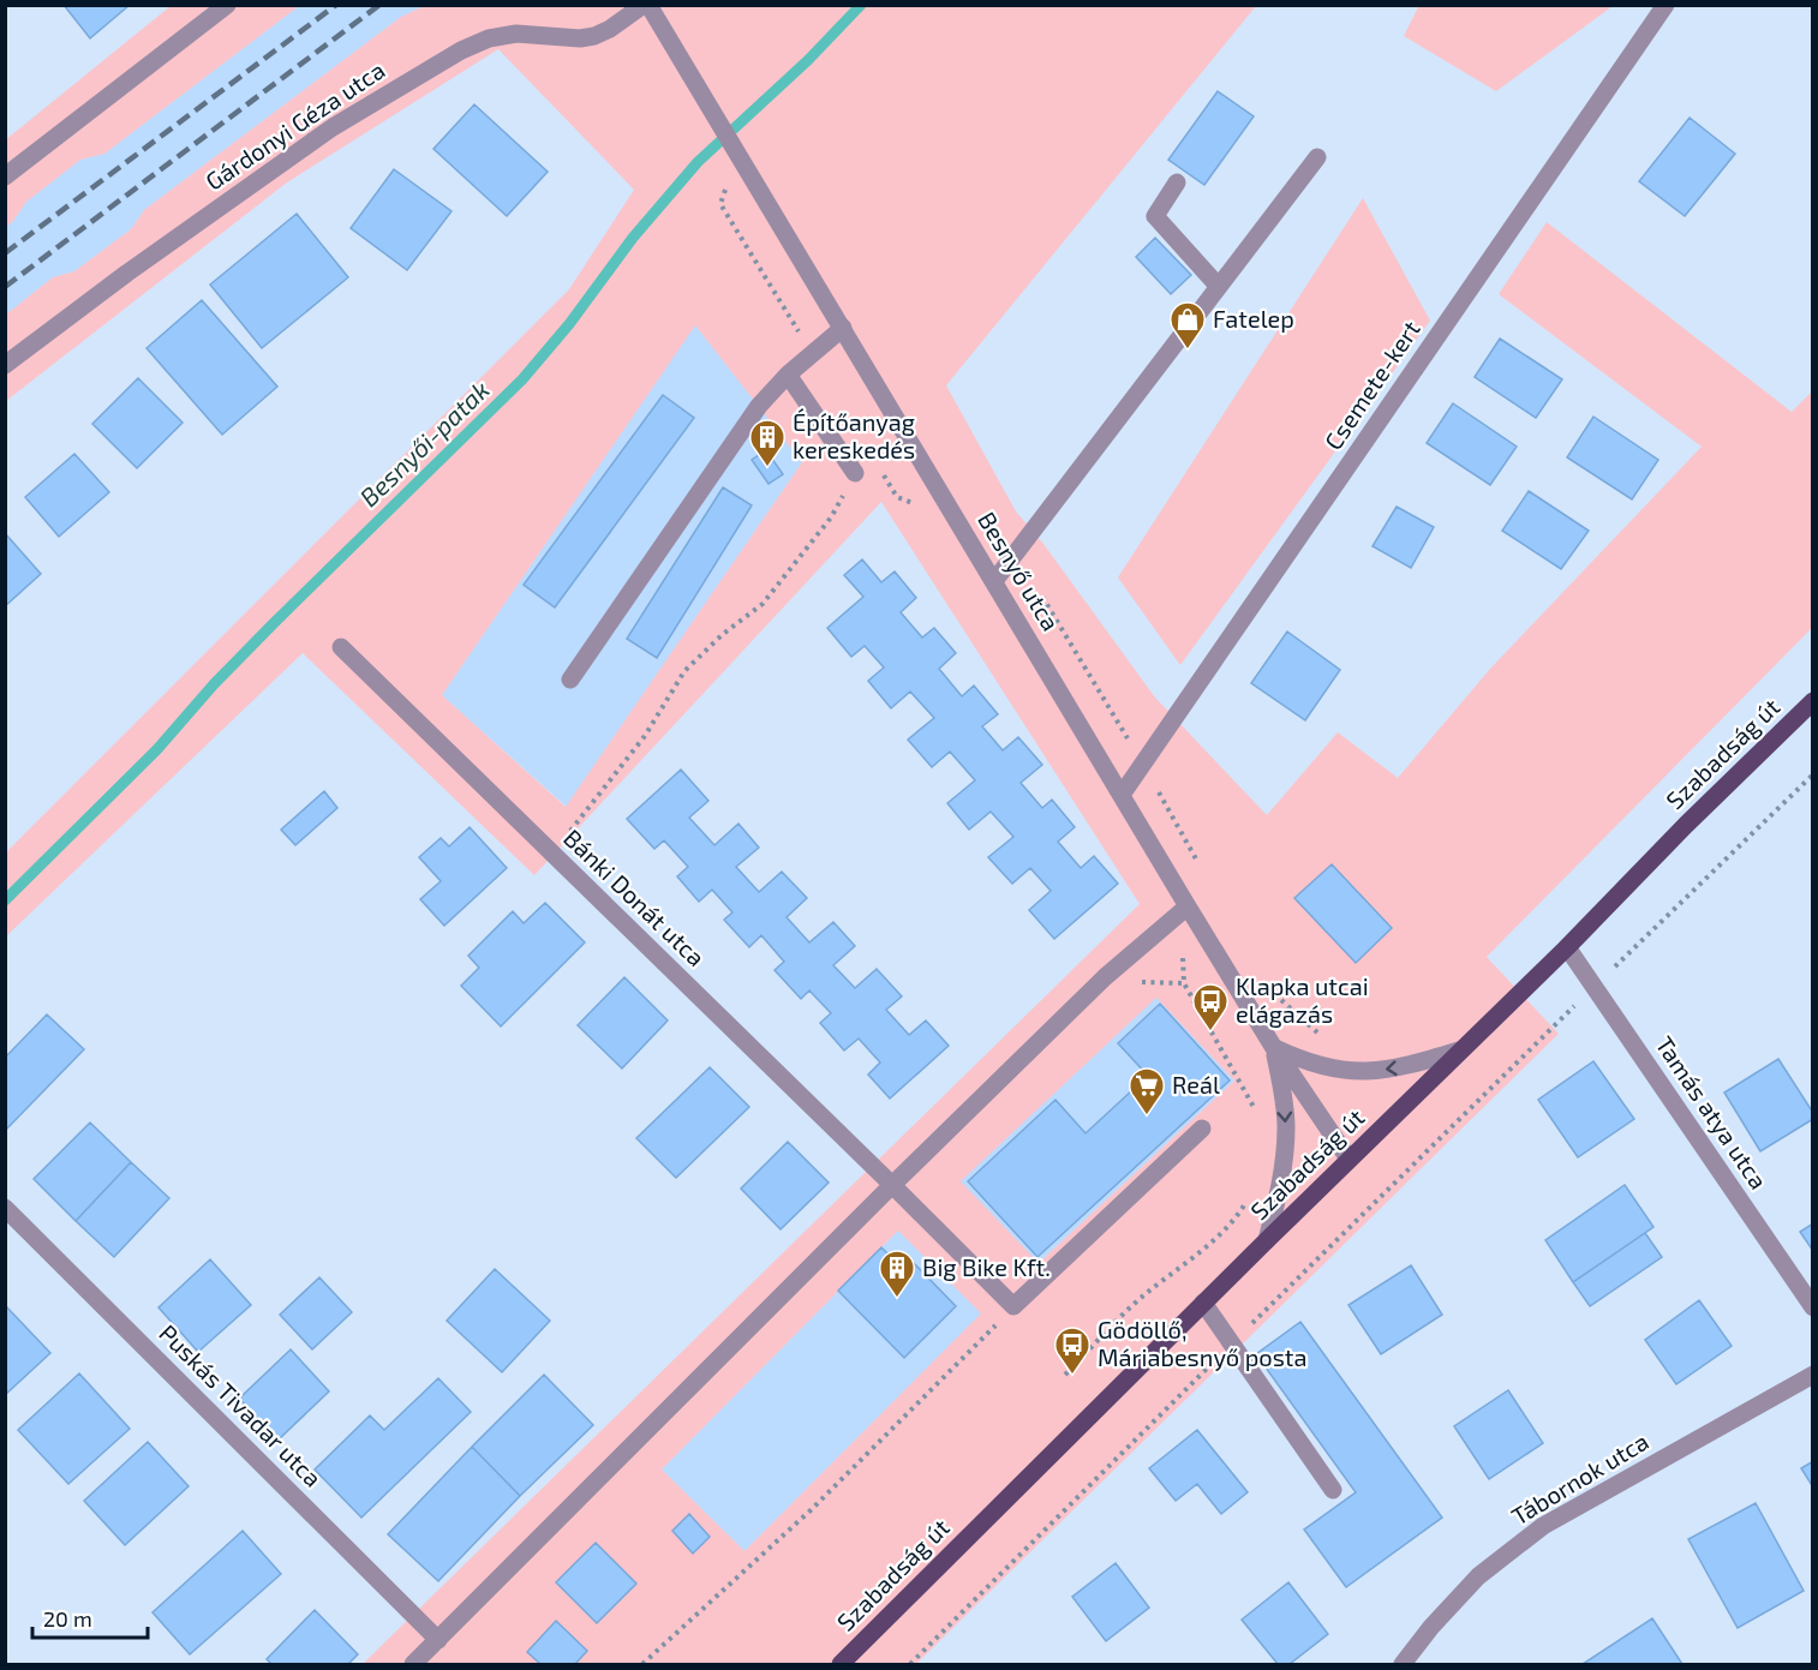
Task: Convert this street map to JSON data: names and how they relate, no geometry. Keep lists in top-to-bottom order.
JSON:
{
  "streets": {
    "main road": ["Szabadság út"],
    "street": [
      "Gárdonyi Géza utca",
      "Csemete-kert",
      "Besnyő utca",
      "Bánki Donát utca",
      "Tamás atya utca",
      "Puskás Tivadar utca",
      "Tábornok utca"
    ]
  },
  "crossings": [
    ["Gárdonyi Géza utca", "Besnyő utca"],
    ["Csemete-kert", "Besnyő utca"],
    ["Besnyő utca", "Szabadság út"],
    ["Szabadság út", "Tamás atya utca"]
  ],
  "water": ["Besnyői-patak"],
  "places": {
    "shop": ["Fatelep"],
    "building": ["Építőanyag kereskedés", "Big Bike Kft."],
    "bus stop": ["Klapka utcai elágazás", "Gödöllő, Máriabesnyő posta"],
    "supermarket": ["Reál"]
  },
  "scale_bar": "20 m"
}
